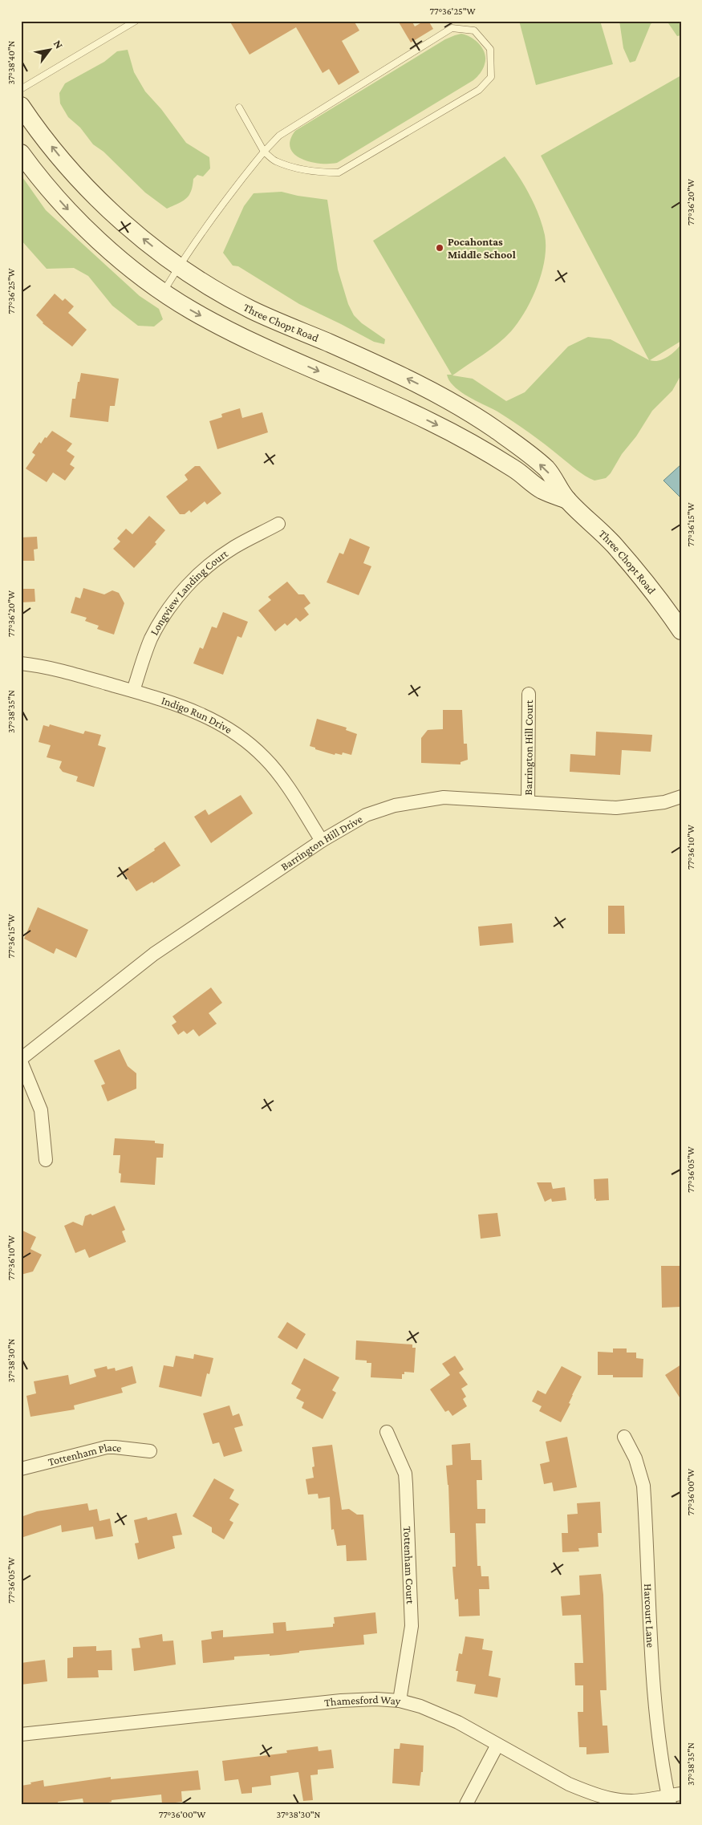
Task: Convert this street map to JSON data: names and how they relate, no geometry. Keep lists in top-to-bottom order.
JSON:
{
  "streets": {
    "main road": ["Three Chopt Road"],
    "street": [
      "Longview Landing Court",
      "Indigo Run Drive",
      "Barrington Hill Court",
      "Barrington Hill Drive",
      "Tottenham Place",
      "Tottenham Court",
      "Harcourt Lane",
      "Thamesford Way"
    ]
  },
  "crossings": [
    ["Longview Landing Court", "Indigo Run Drive"],
    ["Indigo Run Drive", "Barrington Hill Drive"],
    ["Barrington Hill Court", "Barrington Hill Drive"],
    ["Tottenham Court", "Thamesford Way"],
    ["Harcourt Lane", "Thamesford Way"]
  ],
  "places": ["Pocahontas Middle School"],
  "north": "top right",
  "coordinates": [
    "77°36'25\"W",
    "37°38'40\"N",
    "77°36'20\"W",
    "77°36'15\"W",
    "37°38'35\"N",
    "77°36'10\"W",
    "77°36'05\"W",
    "37°38'30\"N",
    "77°36'00\"W"
  ]
}
